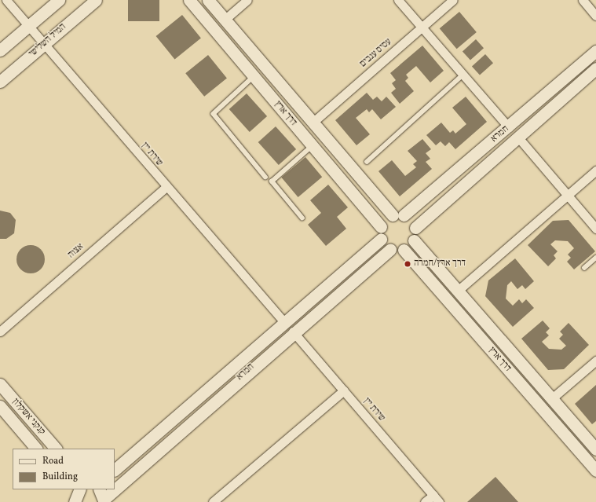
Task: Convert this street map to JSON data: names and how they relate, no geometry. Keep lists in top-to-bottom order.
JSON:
{
  "streets": {
    "street": [
      "המיל השלישי",
      "עסיס ענבים",
      "דרך ארץ",
      "חמרא",
      "שירת יין",
      "אצוה",
      "קנקני אשקלון"
    ]
  },
  "crossings": [
    ["המיל השלישי", "שירת יין"],
    ["עסיס ענבים", "דרך ארץ"],
    ["דרך ארץ", "חמרא"],
    ["חמרא", "שירת יין"],
    ["שירת יין", "אצוה"]
  ],
  "places": ["דרך ארץ/חמרה"],
  "legend": ["Road", "Building"]
}
